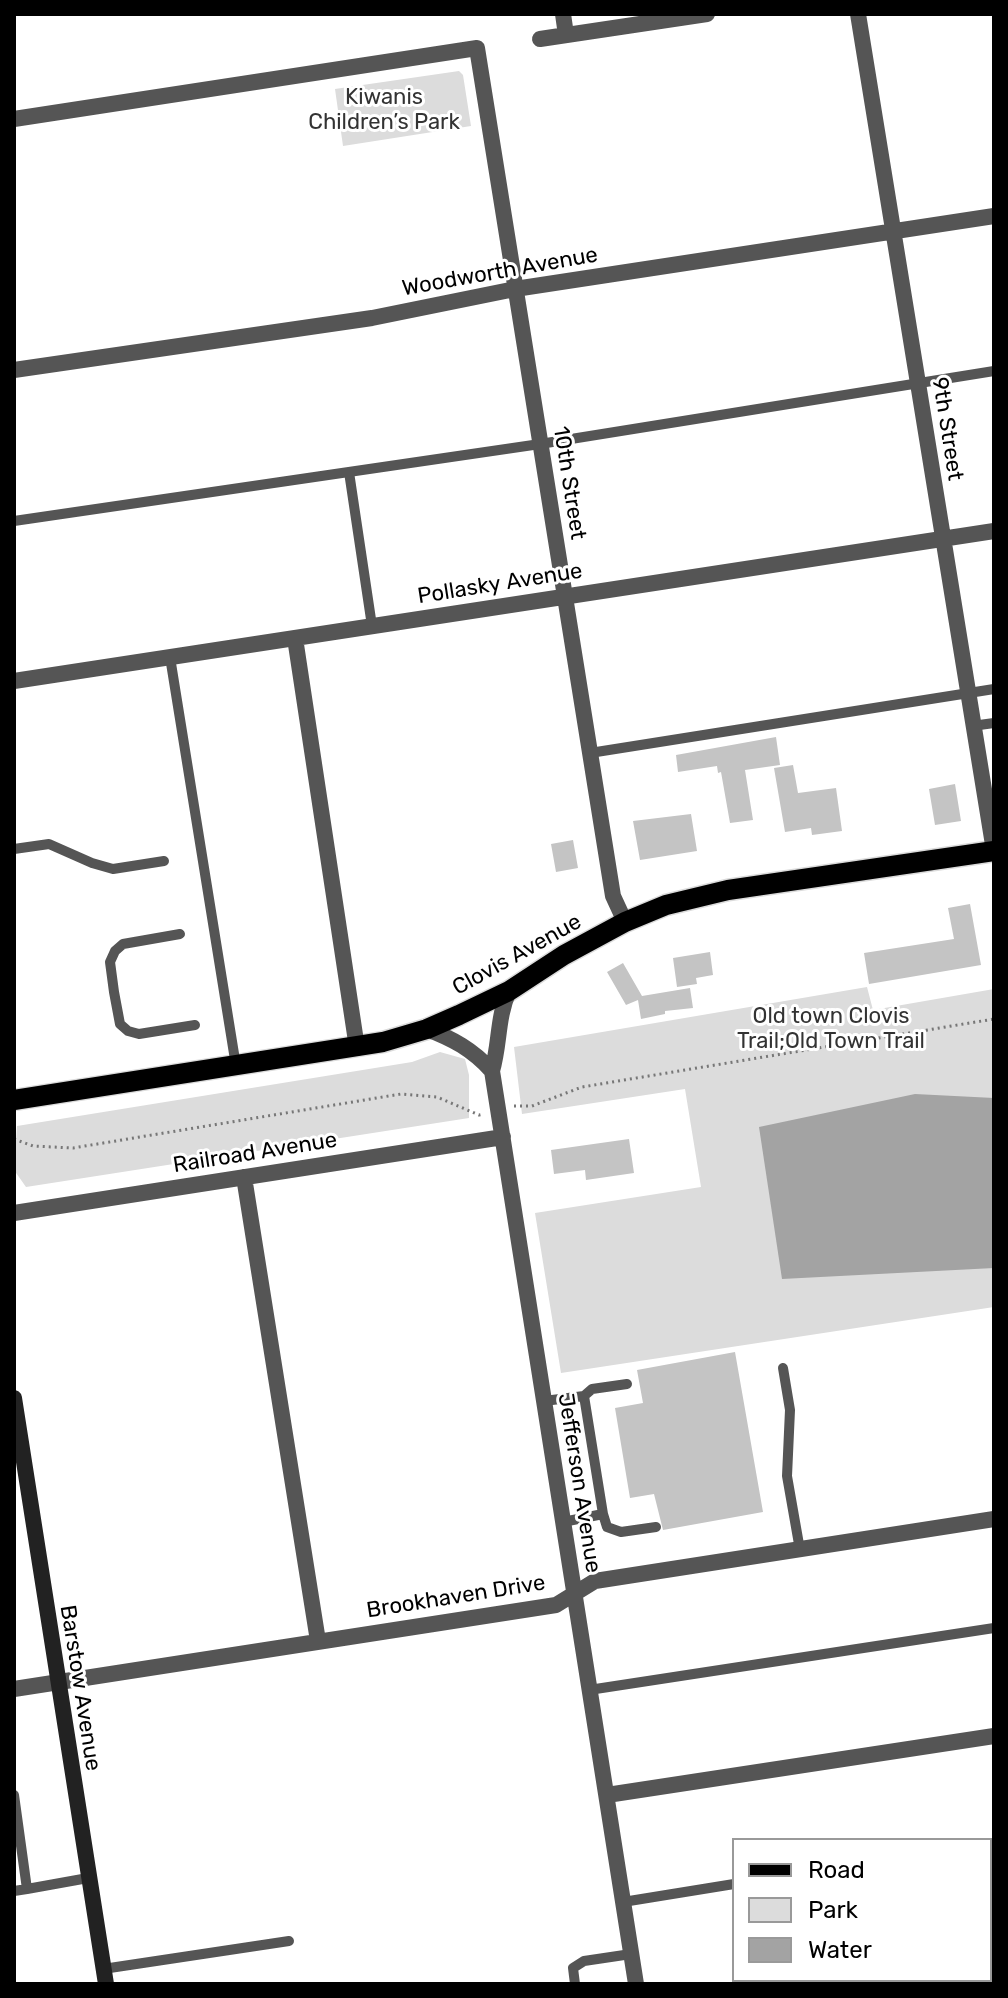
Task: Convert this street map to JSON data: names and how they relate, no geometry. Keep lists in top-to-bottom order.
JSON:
{
  "streets": {
    "main road": ["Clovis Avenue", "Barstow Avenue"],
    "street": [
      "Woodworth Avenue",
      "9th Street",
      "10th Street",
      "Pollasky Avenue",
      "Railroad Avenue",
      "Jefferson Avenue",
      "Brookhaven Drive"
    ]
  },
  "crossings": [
    ["Woodworth Avenue", "9th Street"],
    ["Woodworth Avenue", "10th Street"],
    ["9th Street", "Pollasky Avenue"],
    ["9th Street", "Clovis Avenue"],
    ["10th Street", "Pollasky Avenue"],
    ["10th Street", "Clovis Avenue"],
    ["Clovis Avenue", "Jefferson Avenue"],
    ["Railroad Avenue", "Jefferson Avenue"],
    ["Jefferson Avenue", "Brookhaven Drive"],
    ["Brookhaven Drive", "Barstow Avenue"]
  ],
  "parks": ["Kiwanis Children’s Park", "Old town Clovis Trail;Old Town Trail"],
  "legend": ["Road", "Park", "Water"]
}
